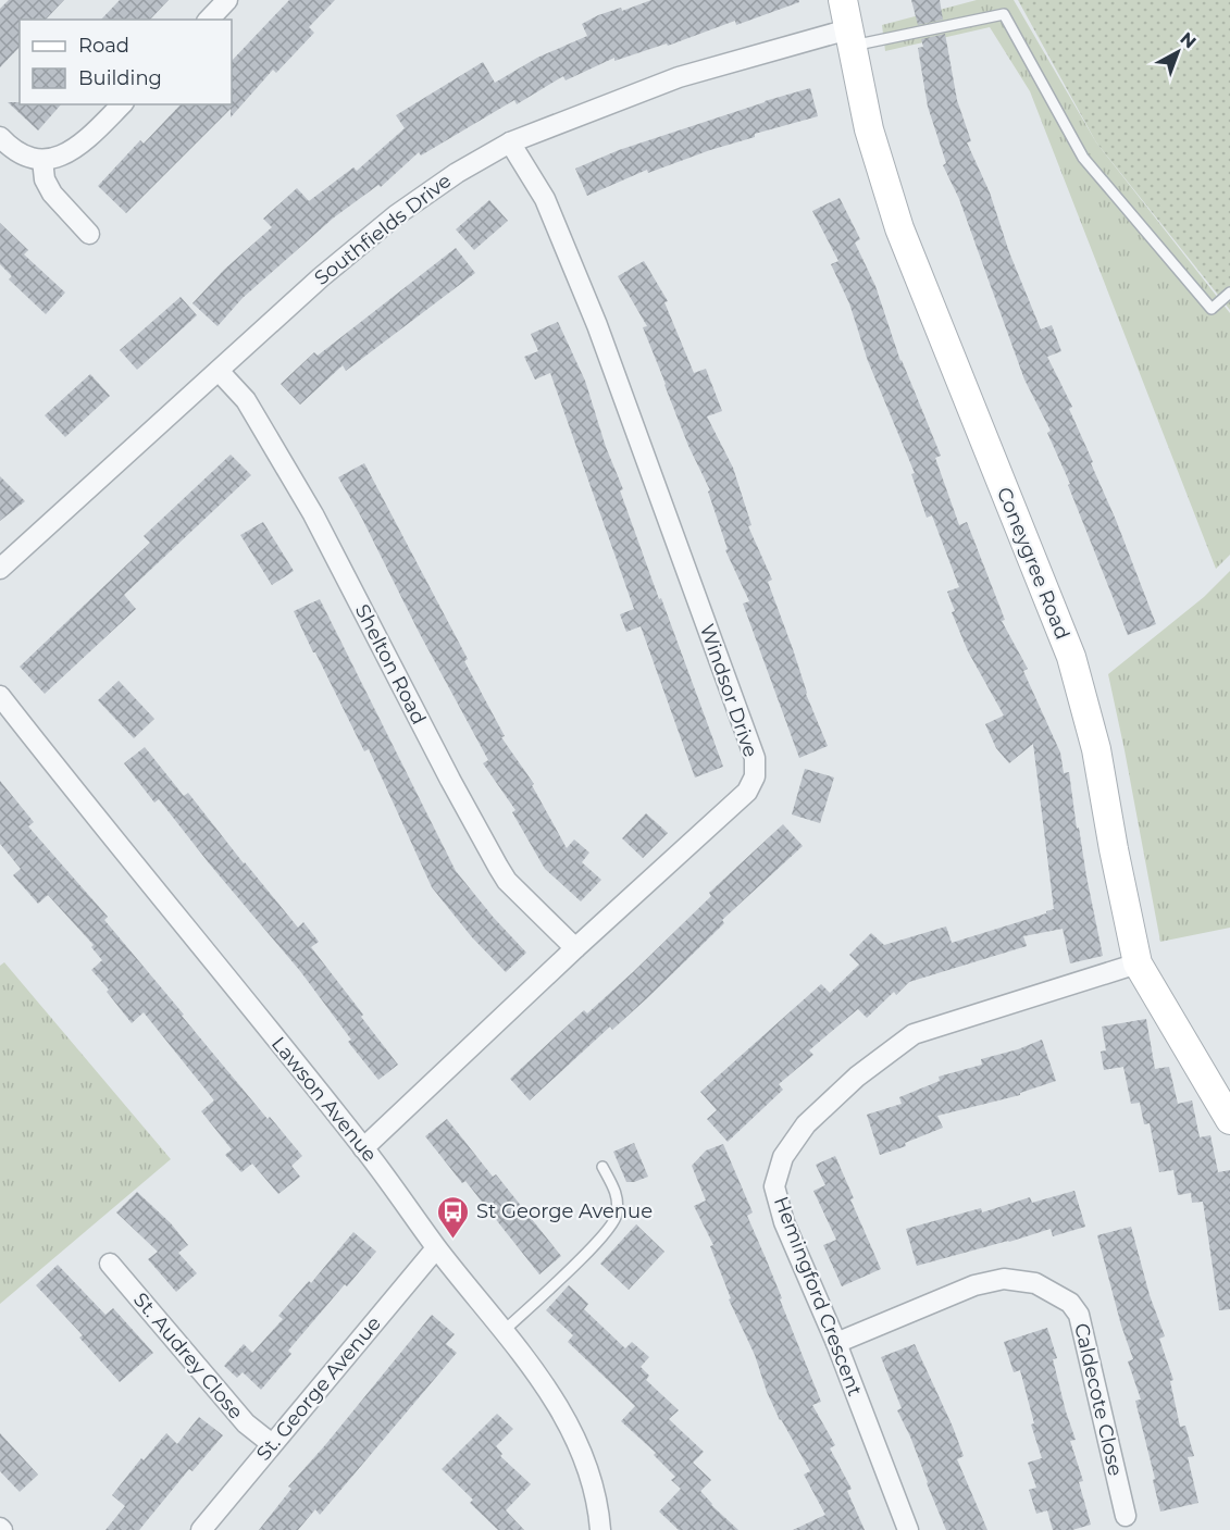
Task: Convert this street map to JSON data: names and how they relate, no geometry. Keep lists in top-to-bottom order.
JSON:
{
  "streets": {
    "street": [
      "Southfields Drive",
      "Coneygree Road",
      "Shelton Road",
      "Windsor Drive",
      "Lawson Avenue",
      "Hemingford Crescent",
      "St. Audrey Close",
      "St. George Avenue",
      "Caldecote Close"
    ]
  },
  "crossings": [
    ["Southfields Drive", "Coneygree Road"],
    ["Southfields Drive", "Shelton Road"],
    ["Southfields Drive", "Windsor Drive"],
    ["Coneygree Road", "Hemingford Crescent"],
    ["Shelton Road", "Windsor Drive"],
    ["Windsor Drive", "Lawson Avenue"],
    ["Lawson Avenue", "St. George Avenue"],
    ["Hemingford Crescent", "Caldecote Close"],
    ["St. Audrey Close", "St. George Avenue"]
  ],
  "places": {
    "bus stop": ["St George Avenue"]
  },
  "legend": ["Road", "Building"],
  "north": "top right"
}
